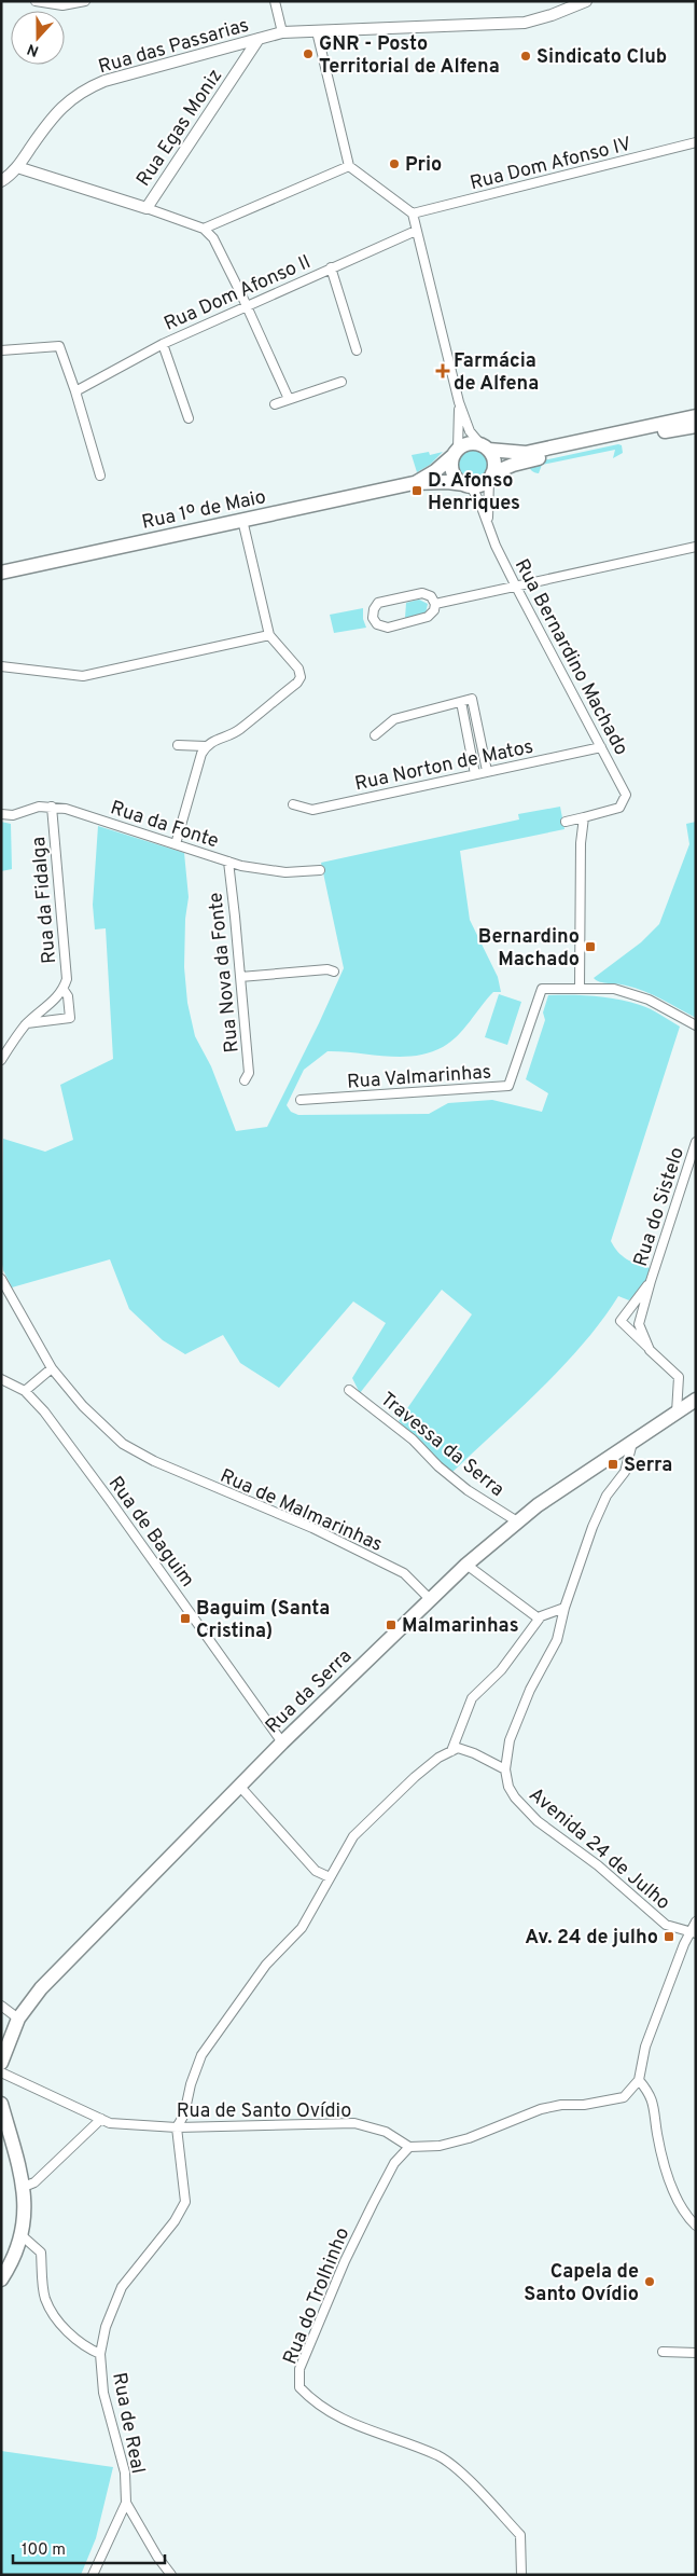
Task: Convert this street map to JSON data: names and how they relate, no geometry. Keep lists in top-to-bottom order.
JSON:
{
  "streets": {
    "main road": ["Rua 1º de Maio", "Rua da Serra"],
    "street": [
      "Rua das Passarias",
      "Rua Egas Moniz",
      "Rua Dom Afonso IV",
      "Rua Dom Afonso II",
      "Rua Bernardino Machado",
      "Rua Norton de Matos",
      "Rua da Fonte",
      "Rua da Fidalga",
      "Rua Nova da Fonte",
      "Rua Valmarinhas",
      "Rua do Sistelo",
      "Travessa da Serra",
      "Rua de Malmarinhas",
      "Rua de Baguim",
      "Avenida 24 de Julho",
      "Rua de Santo Ovídio",
      "Rua do Trolhinho",
      "Rua de Real"
    ]
  },
  "crossings": [
    ["Rua das Passarias", "Rua Egas Moniz"],
    ["Rua 1º de Maio", "Rua Bernardino Machado"],
    ["Rua Bernardino Machado", "Rua Norton de Matos"],
    ["Rua da Fonte", "Rua da Fidalga"],
    ["Rua da Fonte", "Rua Nova da Fonte"],
    ["Rua do Sistelo", "Rua da Serra"],
    ["Travessa da Serra", "Rua da Serra"],
    ["Rua de Malmarinhas", "Rua da Serra"],
    ["Rua de Baguim", "Rua da Serra"],
    ["Rua da Serra", "Avenida 24 de Julho"],
    ["Rua de Santo Ovídio", "Rua do Trolhinho"],
    ["Rua de Santo Ovídio", "Rua de Real"]
  ],
  "places": {
    "other": [
      "GNR - Posto Territorial de Alfena",
      "Sindicato Club",
      "Prio",
      "Capela de Santo Ovídio"
    ],
    "health": ["Farmácia de Alfena"],
    "transit": [
      "D. Afonso Henriques",
      "Bernardino Machado",
      "Serra",
      "Baguim (Santa Cristina)",
      "Malmarinhas",
      "Av. 24 de julho"
    ]
  },
  "scale_bar": "100 m",
  "north": "bottom"
}
